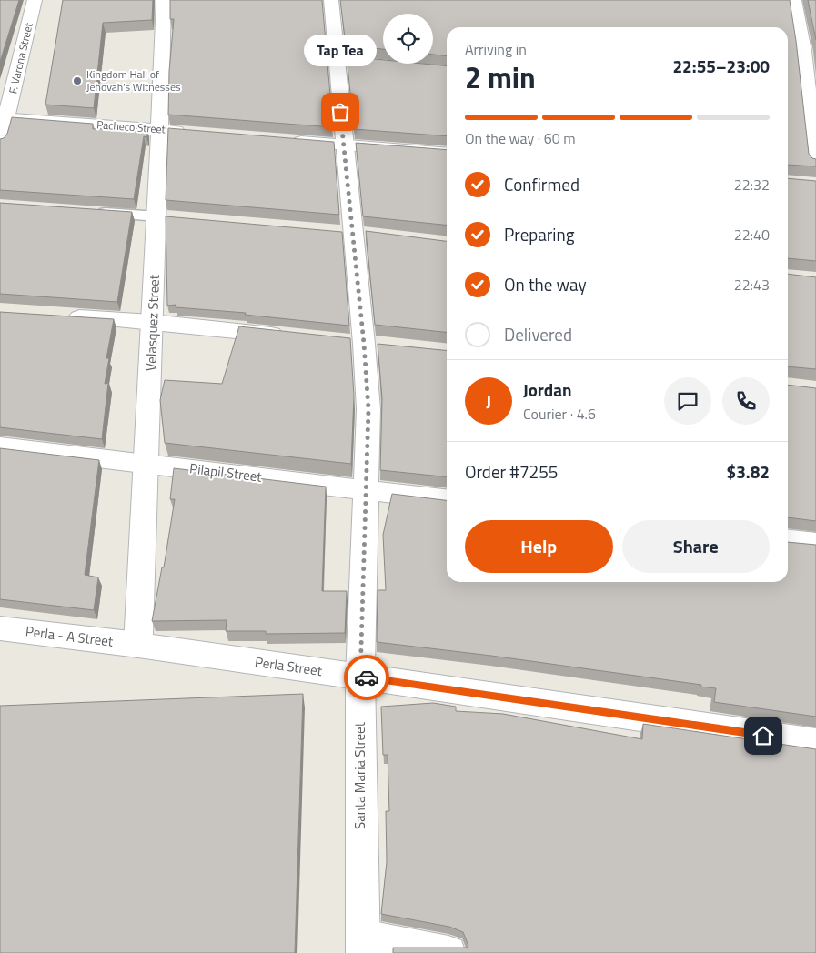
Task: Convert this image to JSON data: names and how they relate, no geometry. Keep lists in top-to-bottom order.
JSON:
{
  "streets": {
    "street": [
      "F. Varona Street",
      "Pacheco Street",
      "Velasquez Street",
      "Pilapil Street",
      "Perla - A Street",
      "Perla Street",
      "Santa Maria Street"
    ]
  },
  "crossings": [
    ["F. Varona Street", "Pacheco Street"],
    ["Pacheco Street", "Velasquez Street"],
    ["Velasquez Street", "Pilapil Street"],
    ["Velasquez Street", "Perla - A Street"],
    ["Velasquez Street", "Perla Street"],
    ["Pilapil Street", "Santa Maria Street"],
    ["Perla - A Street", "Perla Street"],
    ["Perla Street", "Santa Maria Street"]
  ],
  "places": ["Kingdom Hall of Jehovah's Witnesses", "Tap Tea"],
  "page": {
    "heading": ["2 min", "Arriving in", "22:55–23:00"],
    "panel": [
      "Jordan",
      "Courier · 4.6",
      "Order #7255",
      "$3.82"
    ],
    "bubble": "Tap Tea",
    "bar": "On the way · 60 m",
    "list": [
      ["Confirmed", "22:32"],
      ["Preparing", "22:40"],
      ["On the way", "22:43"],
      "Delivered"
    ],
    "round": "J",
    "buttons": ["Help", "Share"]
  }
}
